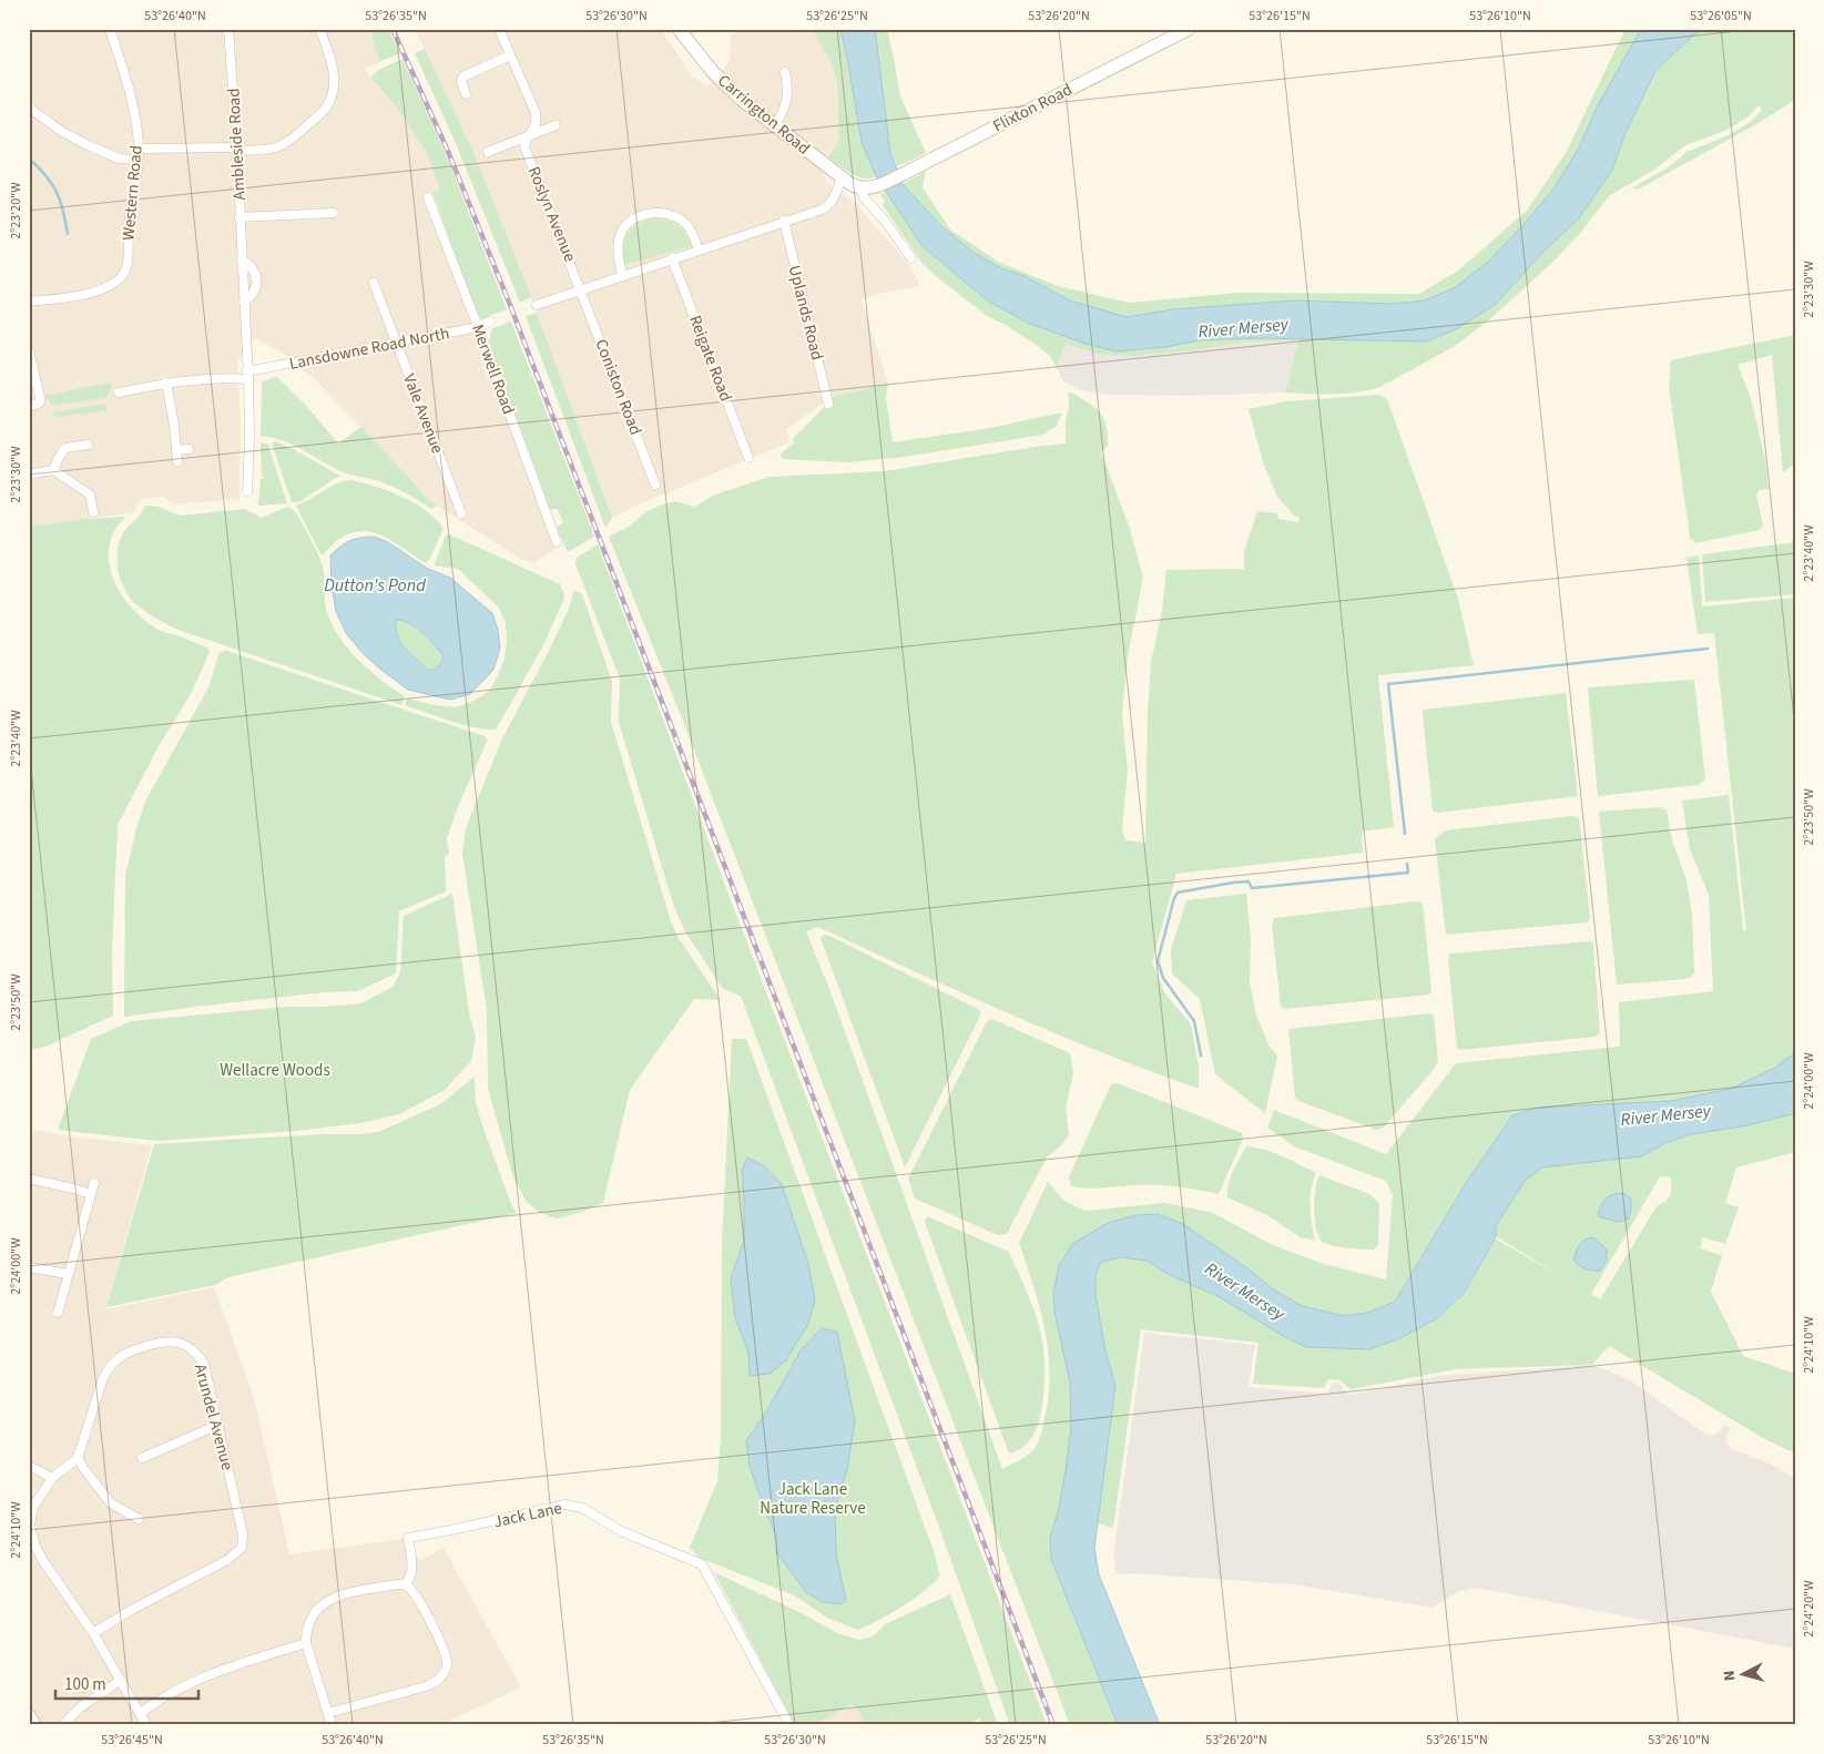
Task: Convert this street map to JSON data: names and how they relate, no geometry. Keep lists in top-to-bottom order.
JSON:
{
  "streets": {
    "main road": ["Flixton Road", "Carrington Road"],
    "street": [
      "Ambleside Road",
      "Western Road",
      "Roslyn Avenue",
      "Uplands Road",
      "Lansdowne Road North",
      "Reigate Road",
      "Merwell Road",
      "Coniston Road",
      "Vale Avenue",
      "Arundel Avenue",
      "Jack Lane"
    ]
  },
  "crossings": [
    ["Flixton Road", "Carrington Road"],
    ["Ambleside Road", "Lansdowne Road North"],
    ["Roslyn Avenue", "Coniston Road"],
    ["Lansdowne Road North", "Merwell Road"],
    ["Lansdowne Road North", "Vale Avenue"]
  ],
  "water": ["River Mersey", "Dutton's Pond"],
  "parks": ["Wellacre Woods", "Jack Lane Nature Reserve"],
  "scale_bar": "100 m",
  "north": "left",
  "coordinates": [
    "53°26'40\"N",
    "53°26'35\"N",
    "53°26'30\"N",
    "53°26'25\"N",
    "53°26'20\"N",
    "53°26'15\"N",
    "53°26'10\"N",
    "53°26'05\"N",
    "2°23'20\"W",
    "2°23'30\"W",
    "2°23'40\"W",
    "2°23'50\"W",
    "2°24'00\"W",
    "2°24'10\"W",
    "2°24'20\"W",
    "53°26'45\"N"
  ]
}
